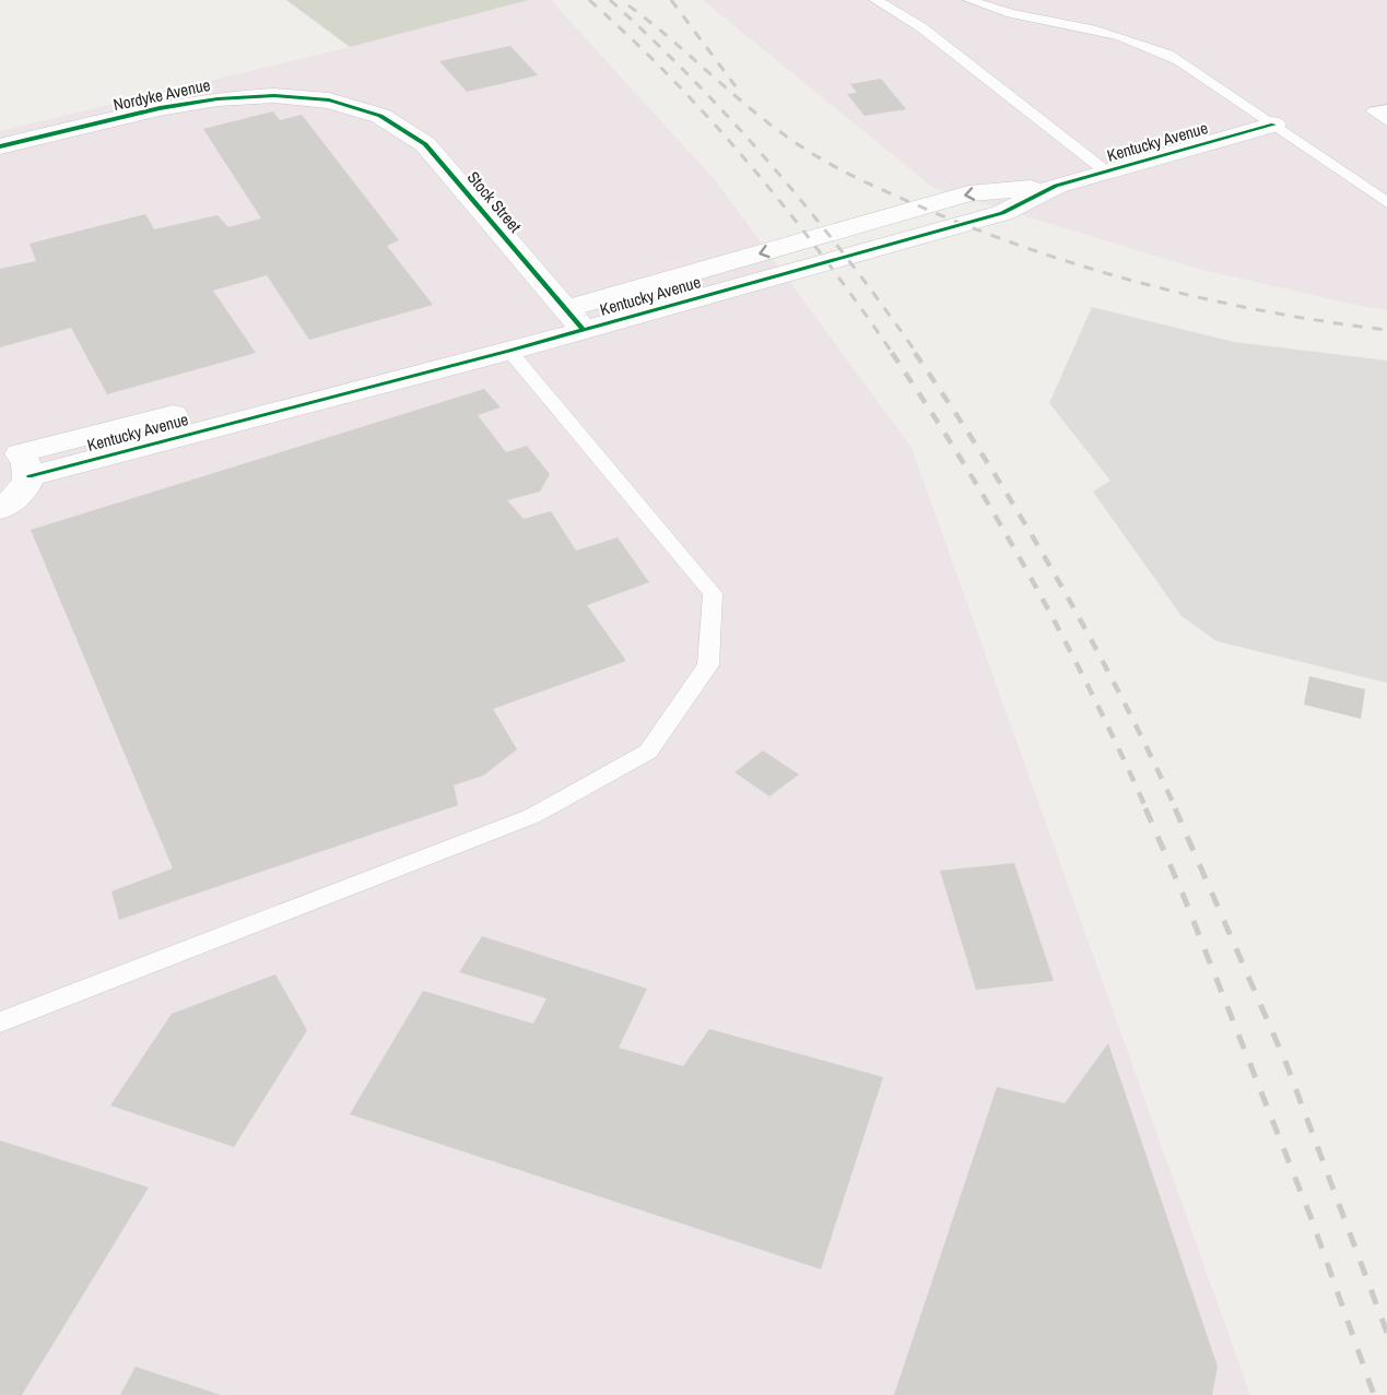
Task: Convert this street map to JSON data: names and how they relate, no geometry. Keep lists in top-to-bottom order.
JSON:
{
  "streets": {
    "street": ["Nordyke Avenue", "Kentucky Avenue", "Stock Street"]
  },
  "crossings": [
    ["Nordyke Avenue", "Stock Street"],
    ["Kentucky Avenue", "Stock Street"]
  ]
}
